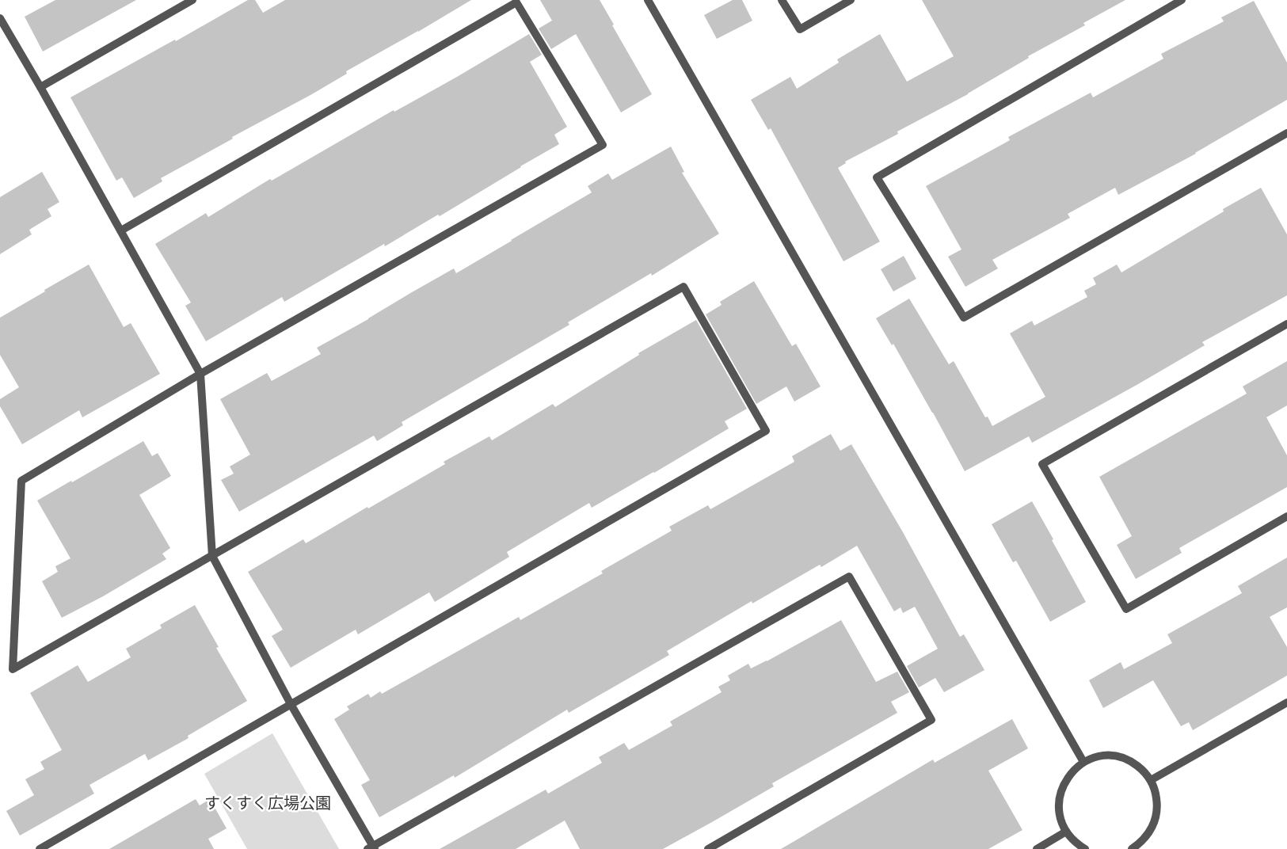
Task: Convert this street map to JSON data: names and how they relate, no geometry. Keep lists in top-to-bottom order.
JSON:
{
  "parks": ["すくすく広場公園"]
}
